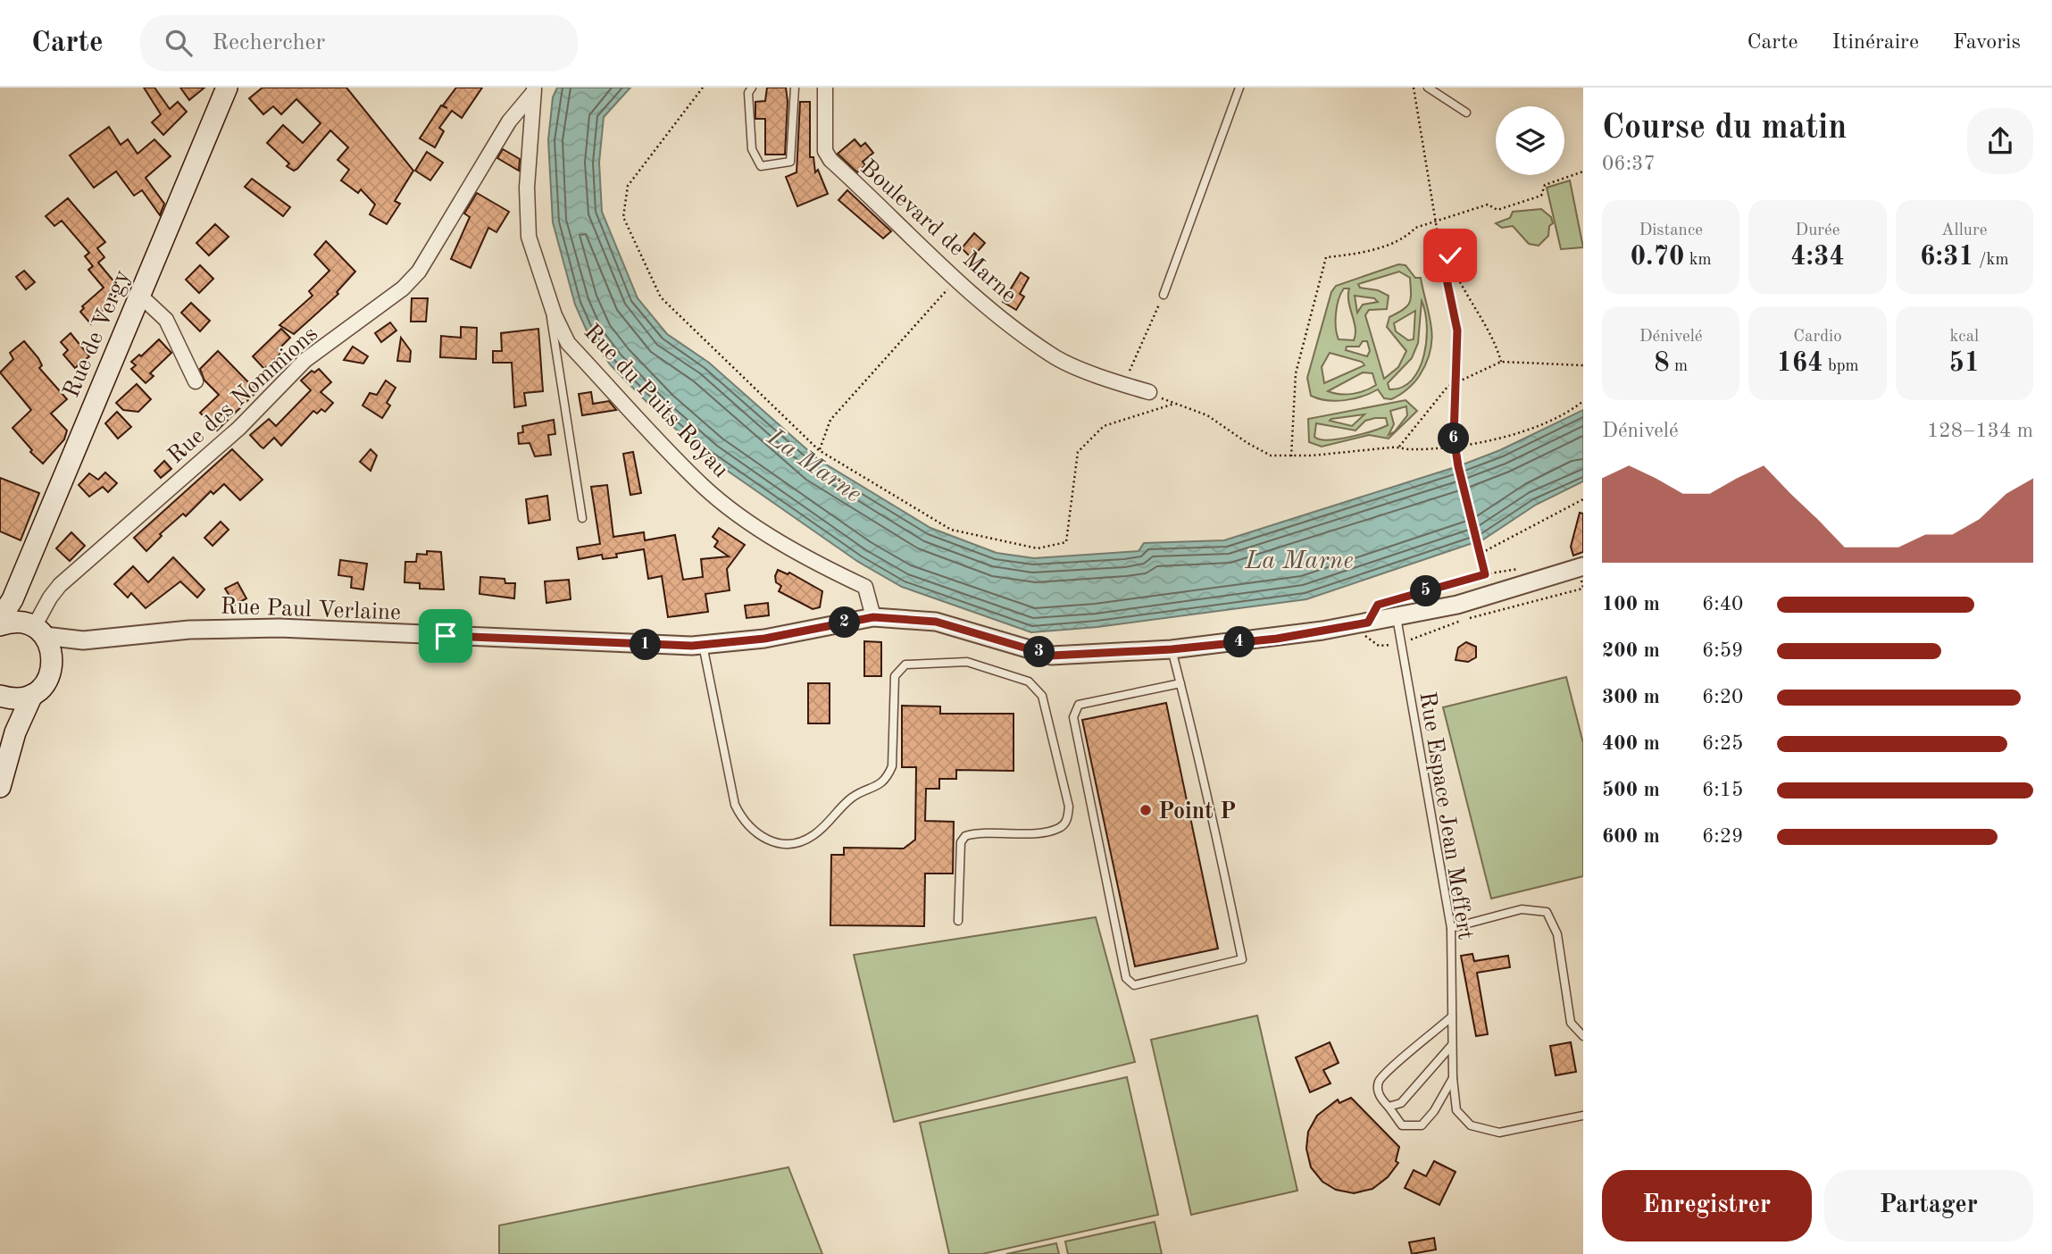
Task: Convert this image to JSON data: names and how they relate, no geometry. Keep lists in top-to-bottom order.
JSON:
{
  "streets": {
    "main road": ["Rue de Vergy"],
    "street": [
      "Boulevard de Marne",
      "Rue des Nommions",
      "Rue du Puits Royau",
      "Rue Paul Verlaine"
    ],
    "lane": ["Rue Espace Jean Meffert"]
  },
  "crossings": [
    ["Rue des Nommions", "Rue du Puits Royau"],
    ["Rue des Nommions", "Rue Paul Verlaine"],
    ["Rue du Puits Royau", "Rue Paul Verlaine"]
  ],
  "water": ["La Marne"],
  "places": ["Point P"],
  "page": {
    "header": "Carte",
    "search": "Rechercher",
    "nav": ["Carte", "Itinéraire", "Favoris"],
    "heading": ["Course du matin", "06:37"],
    "stats": [
      ["Distance", "0.70 km"],
      ["Durée", "4:34"],
      ["Allure", "6:31 /km"],
      ["Dénivelé", "8 m"],
      ["Cardio", "164 bpm"],
      ["kcal", "51"]
    ],
    "chart": ["Dénivelé", "128–134 m"],
    "pins": [
      "6",
      "5",
      "2",
      "4",
      "1",
      "3"
    ],
    "list": [
      {
        "name": "100 m",
        "note": "6:40"
      },
      {
        "name": "200 m",
        "note": "6:59"
      },
      {
        "name": "300 m",
        "note": "6:20"
      },
      {
        "name": "400 m",
        "note": "6:25"
      },
      {
        "name": "500 m",
        "note": "6:15"
      },
      {
        "name": "600 m",
        "note": "6:29"
      }
    ],
    "buttons": ["Enregistrer", "Partager"]
  }
}
